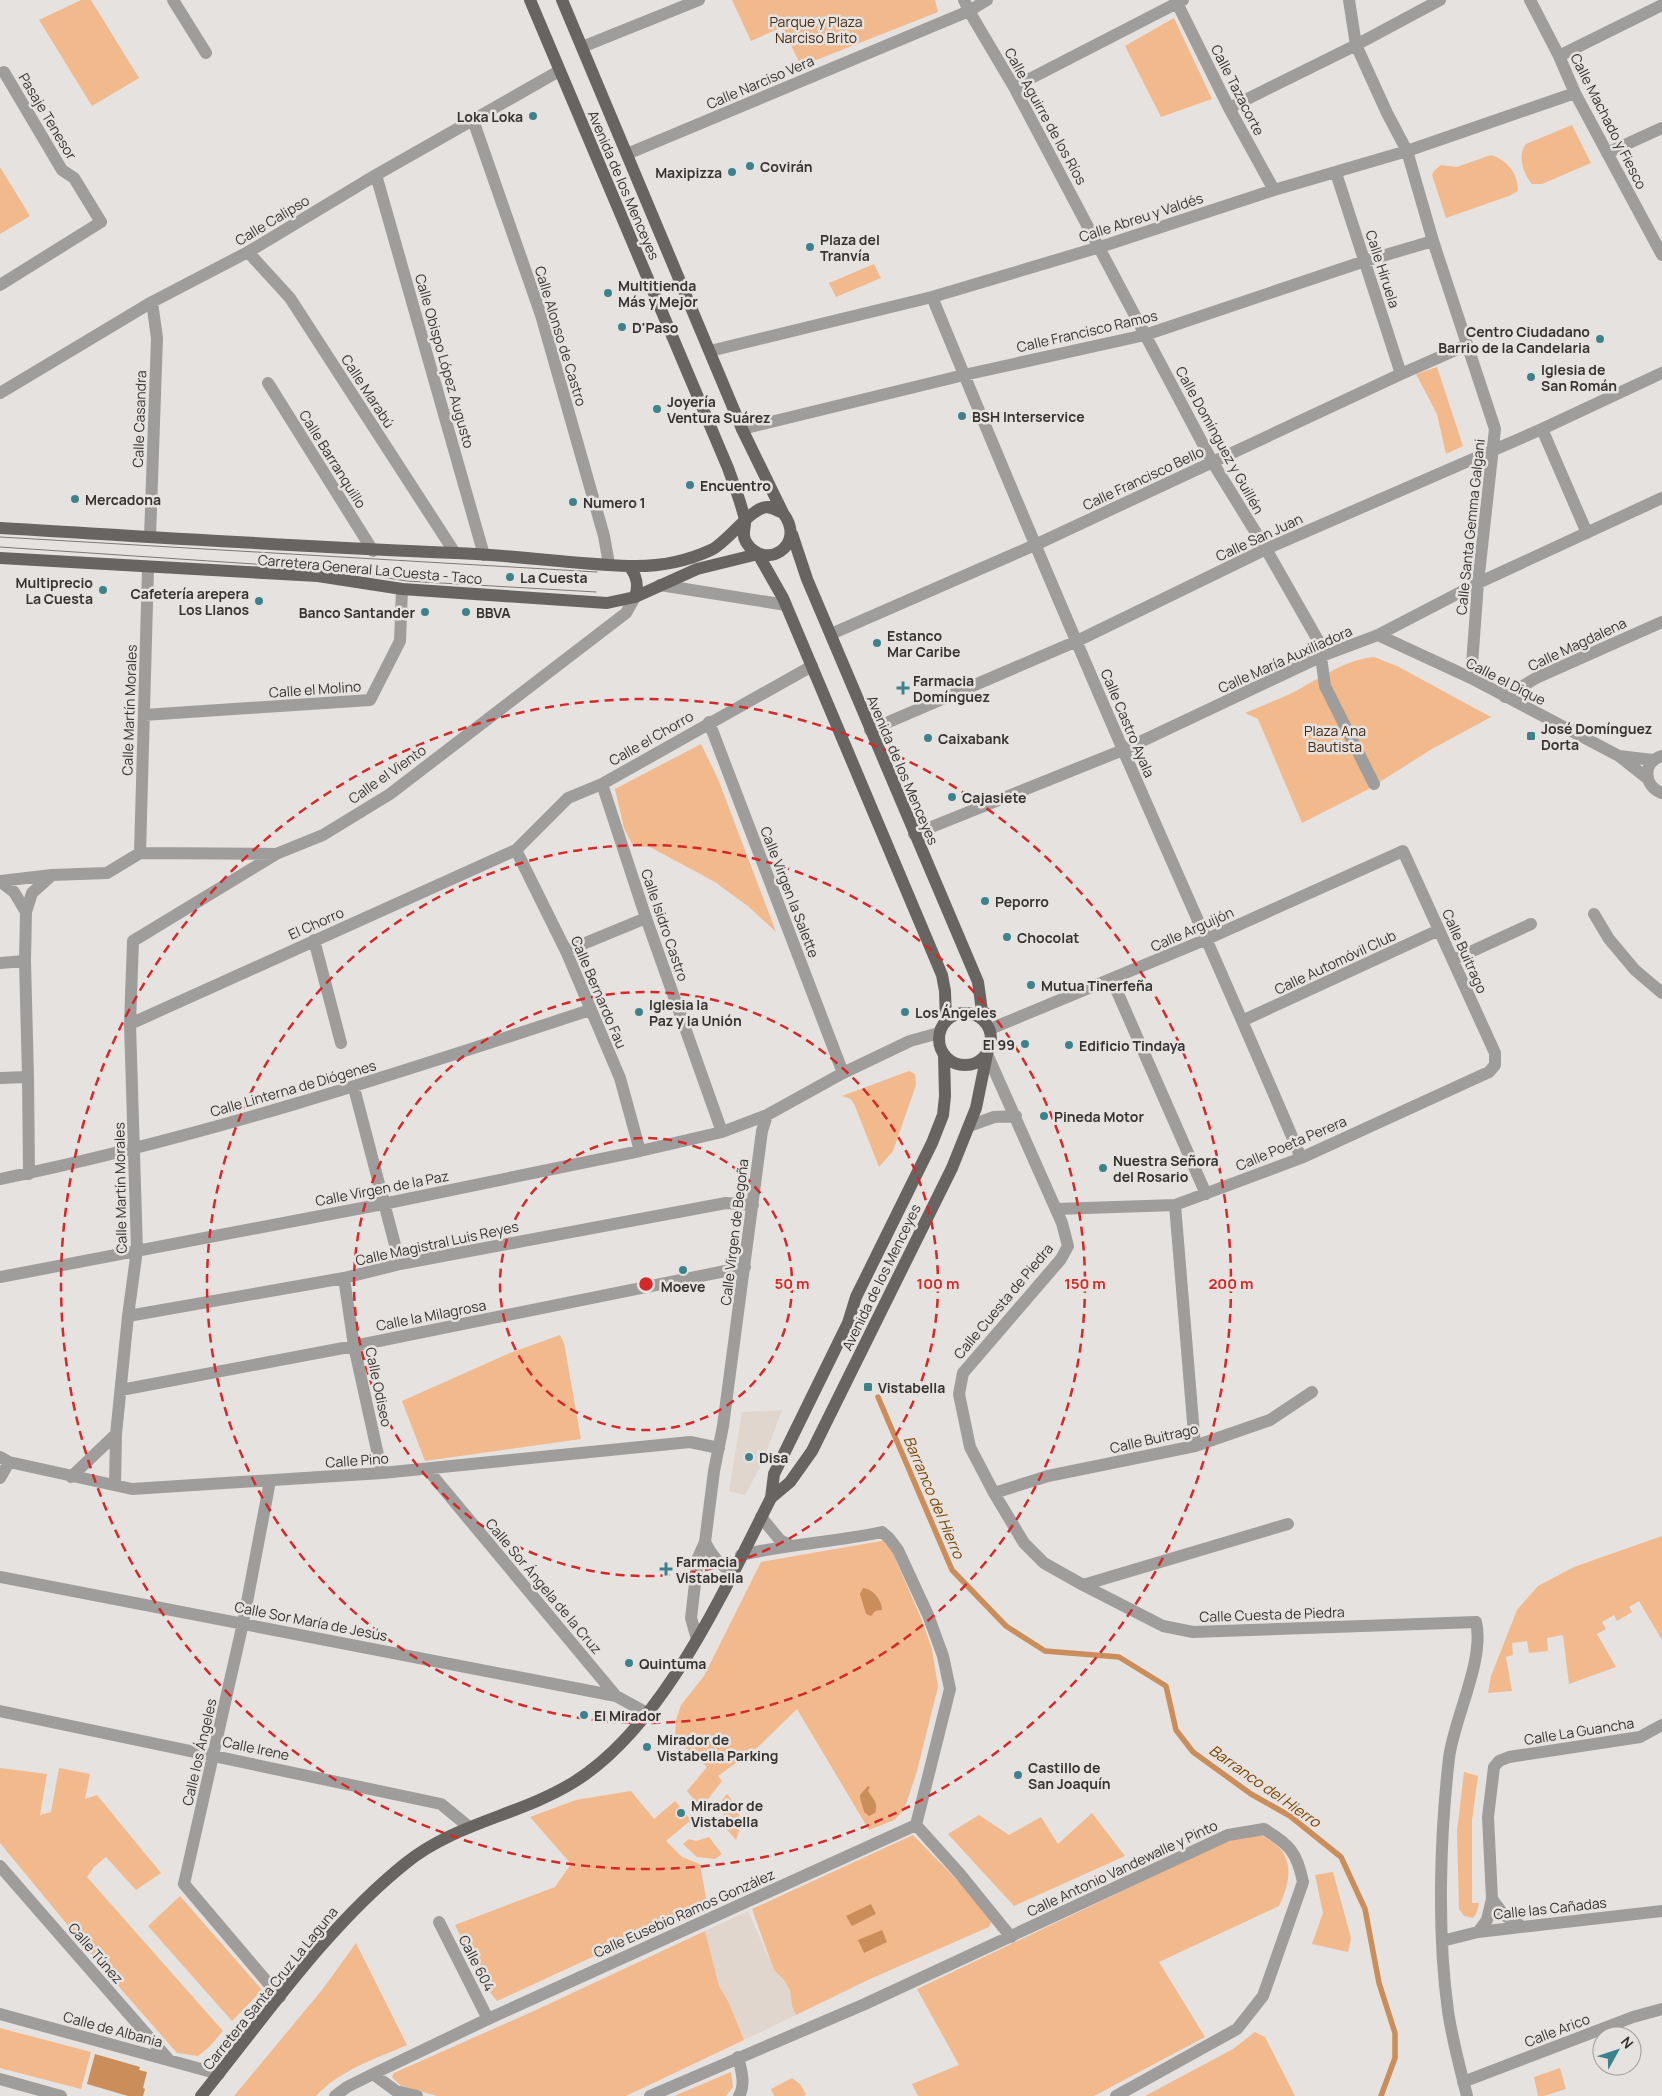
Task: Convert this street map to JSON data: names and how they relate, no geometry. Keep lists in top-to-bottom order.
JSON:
{
  "streets": {
    "main road": ["Avenida de los Menceyes", "Carretera General La Cuesta - Taco", "Carretera Santa Cruz La Laguna"],
    "street": [
      "Calle Narciso Vera",
      "Calle Tazacorte",
      "Pasaje Tenesor",
      "Calle Aguirre de los Ríos",
      "Calle Machado y Fiesco",
      "Calle Abreu y Valdés",
      "Calle Calipso",
      "Calle Hiruela",
      "Calle Francisco Ramos",
      "Calle Alonso de Castro",
      "Calle Obispo López Augusto",
      "Calle Marabú",
      "Calle Casandra",
      "Calle Domínguez y Guillén",
      "Calle Barranquillo",
      "Calle Francisco Bello",
      "Calle Santa Gemma Galgani",
      "Calle San Juan",
      "Calle Magdalena",
      "Calle María Auxiliadora",
      "Calle el Dique",
      "Calle el Molino",
      "Calle Martín Morales",
      "Calle Castro Ayala",
      "Calle el Chorro",
      "Calle el Viento",
      "Calle Virgen la Salette",
      "El Chorro",
      "Calle Isidro Castro",
      "Calle Arguijón",
      "Calle Buitrago",
      "Calle Automóvil Club",
      "Calle Bernardo Fau",
      "Calle Linterna de Diógenes",
      "Calle Poeta Perera",
      "Calle Virgen de la Paz",
      "Calle Virgen de Begoña",
      "Calle Magistral Luis Reyes",
      "Calle Cuesta de Piedra",
      "Calle la Milagrosa",
      "Calle Odiseo",
      "Calle Pino",
      "Calle Sor Ángela de la Cruz",
      "Calle Sor María de Jesús",
      "Calle La Guancha",
      "Calle Irene",
      "Calle los Ángeles",
      "Calle Antonio Vandewalle y Pinto",
      "Calle las Cañadas",
      "Calle Eusebio Ramos González",
      "Calle Túnez",
      "Calle 604",
      "Calle de Albania",
      "Calle Arico"
    ]
  },
  "crossings": [
    ["Calle Narciso Vera", "Calle Aguirre de los Ríos"],
    ["Calle Narciso Vera", "Avenida de los Menceyes"],
    ["Calle Tazacorte", "Calle Abreu y Valdés"],
    ["Calle Aguirre de los Ríos", "Calle Abreu y Valdés"],
    ["Calle Aguirre de los Ríos", "Calle Domínguez y Guillén"],
    ["Calle Machado y Fiesco", "Calle Abreu y Valdés"],
    ["Avenida de los Menceyes", "Calle Abreu y Valdés"],
    ["Avenida de los Menceyes", "Calle Calipso"],
    ["Avenida de los Menceyes", "Calle Francisco Ramos"],
    ["Avenida de los Menceyes", "Calle Francisco Bello"],
    ["Avenida de los Menceyes", "Calle San Juan"],
    ["Avenida de los Menceyes", "Carretera General La Cuesta - Taco"],
    ["Avenida de los Menceyes", "Calle María Auxiliadora"],
    ["Avenida de los Menceyes", "Calle Arguijón"],
    ["Avenida de los Menceyes", "Calle Virgen de Begoña"],
    ["Avenida de los Menceyes", "Calle Cuesta de Piedra"],
    ["Avenida de los Menceyes", "Carretera Santa Cruz La Laguna"],
    ["Calle Abreu y Valdés", "Calle Hiruela"],
    ["Calle Abreu y Valdés", "Calle Domínguez y Guillén"],
    ["Calle Abreu y Valdés", "Calle Santa Gemma Galgani"],
    ["Calle Abreu y Valdés", "Calle Castro Ayala"],
    ["Calle Calipso", "Calle Alonso de Castro"],
    ["Calle Calipso", "Calle Obispo López Augusto"],
    ["Calle Calipso", "Calle Marabú"],
    ["Calle Calipso", "Calle Casandra"],
    ["Calle Hiruela", "Calle Francisco Ramos"],
    ["Calle Hiruela", "Calle Francisco Bello"],
    ["Calle Francisco Ramos", "Calle Domínguez y Guillén"],
    ["Calle Francisco Ramos", "Calle Santa Gemma Galgani"],
    ["Calle Francisco Ramos", "Calle Castro Ayala"],
    ["Calle Alonso de Castro", "Carretera General La Cuesta - Taco"],
    ["Calle Obispo López Augusto", "Carretera General La Cuesta - Taco"],
    ["Calle Marabú", "Carretera General La Cuesta - Taco"],
    ["Calle Casandra", "Carretera General La Cuesta - Taco"],
    ["Calle Domínguez y Guillén", "Calle Francisco Bello"],
    ["Calle Domínguez y Guillén", "Calle San Juan"],
    ["Calle Domínguez y Guillén", "Calle María Auxiliadora"],
    ["Calle Barranquillo", "Carretera General La Cuesta - Taco"],
    ["Calle Francisco Bello", "Calle Santa Gemma Galgani"],
    ["Calle Francisco Bello", "Calle Castro Ayala"],
    ["Calle Santa Gemma Galgani", "Calle San Juan"],
    ["Calle Santa Gemma Galgani", "Calle María Auxiliadora"],
    ["Calle Santa Gemma Galgani", "Calle el Dique"],
    ["Calle San Juan", "Calle Castro Ayala"],
    ["Carretera General La Cuesta - Taco", "Calle el Molino"],
    ["Carretera General La Cuesta - Taco", "Calle Martín Morales"],
    ["Carretera General La Cuesta - Taco", "Calle el Viento"],
    ["Calle Magdalena", "Calle el Dique"],
    ["Calle María Auxiliadora", "Calle el Dique"],
    ["Calle María Auxiliadora", "Calle Castro Ayala"],
    ["Calle el Molino", "Calle Martín Morales"],
    ["Calle Martín Morales", "Calle el Viento"],
    ["Calle Martín Morales", "El Chorro"],
    ["Calle Martín Morales", "Calle Linterna de Diógenes"],
    ["Calle Martín Morales", "Calle Virgen de la Paz"],
    ["Calle Martín Morales", "Calle Magistral Luis Reyes"],
    ["Calle Martín Morales", "Calle la Milagrosa"],
    ["Calle Martín Morales", "Calle Pino"],
    ["Calle Castro Ayala", "Calle Arguijón"],
    ["Calle Castro Ayala", "Calle Automóvil Club"],
    ["Calle Castro Ayala", "Calle Poeta Perera"],
    ["Calle el Chorro", "Calle Virgen la Salette"],
    ["Calle el Chorro", "El Chorro"],
    ["Calle el Chorro", "Calle Isidro Castro"],
    ["Calle el Chorro", "Calle Bernardo Fau"],
    ["El Chorro", "Calle Bernardo Fau"],
    ["Calle Isidro Castro", "Calle Virgen de la Paz"],
    ["Calle Arguijón", "Calle Buitrago"],
    ["Calle Arguijón", "Calle Cuesta de Piedra"],
    ["Calle Buitrago", "Calle Automóvil Club"],
    ["Calle Buitrago", "Calle Poeta Perera"],
    ["Calle Buitrago", "Calle Cuesta de Piedra"],
    ["Calle Bernardo Fau", "Calle Linterna de Diógenes"],
    ["Calle Bernardo Fau", "Calle Virgen de la Paz"],
    ["Calle Poeta Perera", "Calle Cuesta de Piedra"],
    ["Calle Virgen de la Paz", "Calle Virgen de Begoña"],
    ["Calle Virgen de Begoña", "Calle Magistral Luis Reyes"],
    ["Calle Virgen de Begoña", "Calle la Milagrosa"],
    ["Calle Virgen de Begoña", "Calle Pino"],
    ["Calle Magistral Luis Reyes", "Calle Odiseo"],
    ["Calle Cuesta de Piedra", "Calle las Cañadas"],
    ["Calle la Milagrosa", "Calle Odiseo"],
    ["Calle Odiseo", "Calle Pino"],
    ["Calle Pino", "Calle Sor Ángela de la Cruz"],
    ["Calle Pino", "Calle los Ángeles"],
    ["Calle Sor Ángela de la Cruz", "Calle Sor María de Jesús"],
    ["Calle Sor Ángela de la Cruz", "Carretera Santa Cruz La Laguna"],
    ["Calle Sor María de Jesús", "Calle los Ángeles"],
    ["Calle Irene", "Calle los Ángeles"],
    ["Calle Irene", "Carretera Santa Cruz La Laguna"],
    ["Calle los Ángeles", "Carretera Santa Cruz La Laguna"],
    ["Calle Eusebio Ramos González", "Calle 604"],
    ["Calle Túnez", "Calle de Albania"],
    ["Carretera Santa Cruz La Laguna", "Calle de Albania"]
  ],
  "water": ["Barranco del Hierro"],
  "parks": ["Parque y Plaza Narciso Brito", "Plaza Ana Bautista"],
  "places": {
    "other": [
      "Loka Loka",
      "Covirán",
      "Maxipizza",
      "Plaza del Tranvía",
      "Multitienda Más y Mejor",
      "D'Paso",
      "Centro Ciudadano Barrio de la Candelaria",
      "Iglesia de San Román",
      "Joyería Ventura Suárez",
      "BSH Interservice",
      "Encuentro",
      "Mercadona",
      "Numero 1",
      "La Cuesta",
      "Multiprecio La Cuesta",
      "Cafetería arepera Los Llanos",
      "Banco Santander",
      "BBVA",
      "Estanco Mar Caribe",
      "Caixabank",
      "Cajasiete",
      "Peporro",
      "Chocolat",
      "Mutua Tinerfeña",
      "Iglesia la Paz y la Unión",
      "Los Ángeles",
      "El 99",
      "Edificio Tindaya",
      "Pineda Motor",
      "Nuestra Señora del Rosario",
      "Moeve",
      "Disa",
      "Quintuma",
      "El Mirador",
      "Mirador de Vistabella Parking",
      "Castillo de San Joaquín",
      "Mirador de Vistabella"
    ],
    "health": ["Farmacia Domínguez", "Farmacia Vistabella"],
    "transit": ["José Domínguez Dorta", "Vistabella"]
  },
  "north": "top right",
  "rings": [
    "50 m",
    "100 m",
    "150 m",
    "200 m"
  ]
}
